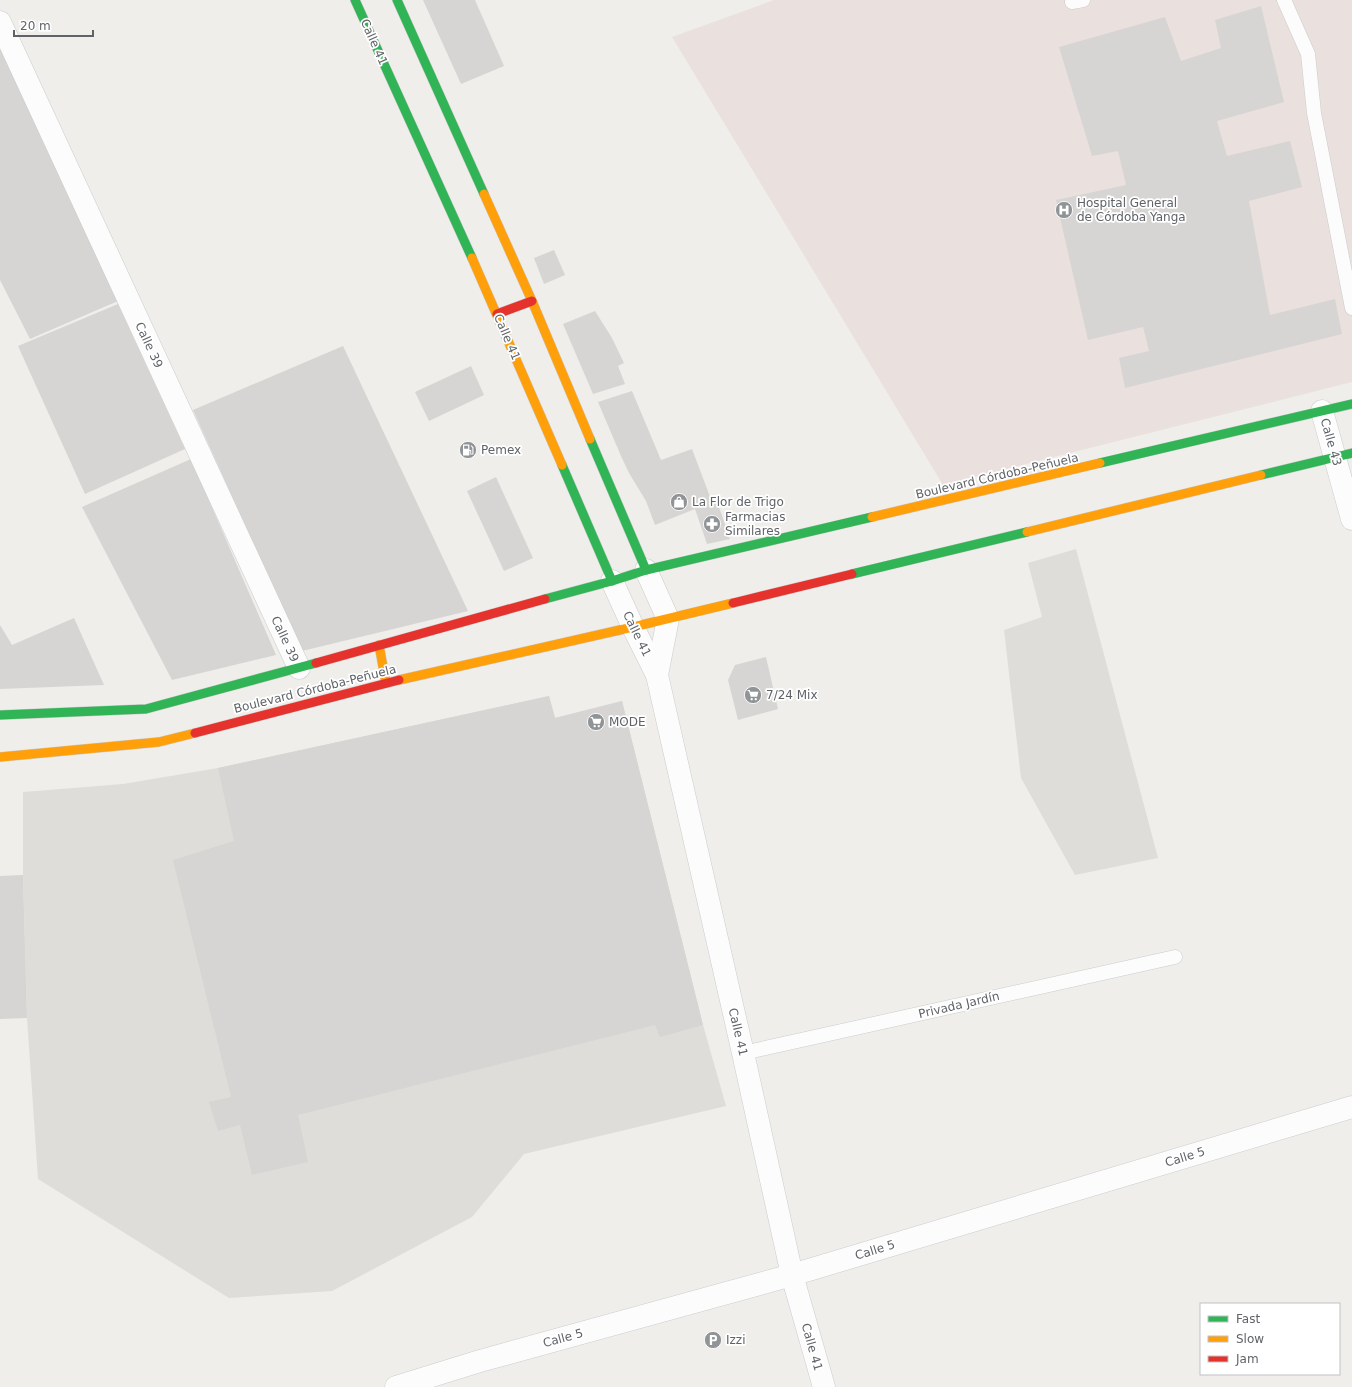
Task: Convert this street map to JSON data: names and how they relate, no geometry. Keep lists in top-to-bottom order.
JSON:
{
  "streets": {
    "main road": ["Calle 41", "Boulevard Córdoba-Peñuela"],
    "street": ["Calle 39", "Calle 43", "Calle 5"],
    "lane": ["Privada Jardín"]
  },
  "crossings": [
    ["Calle 41", "Boulevard Córdoba-Peñuela"],
    ["Calle 41", "Privada Jardín"],
    ["Calle 41", "Calle 5"],
    ["Calle 39", "Boulevard Córdoba-Peñuela"],
    ["Calle 43", "Boulevard Córdoba-Peñuela"]
  ],
  "places": {
    "hospital": ["Hospital General de Córdoba Yanga"],
    "fuel station": ["Pemex"],
    "shop": ["La Flor de Trigo"],
    "pharmacy": ["Farmacias Similares"],
    "supermarket": ["7/24 Mix", "MODE"],
    "parking": ["Izzi"]
  },
  "legend": ["Fast", "Slow", "Jam"],
  "scale_bar": "20 m"
}
